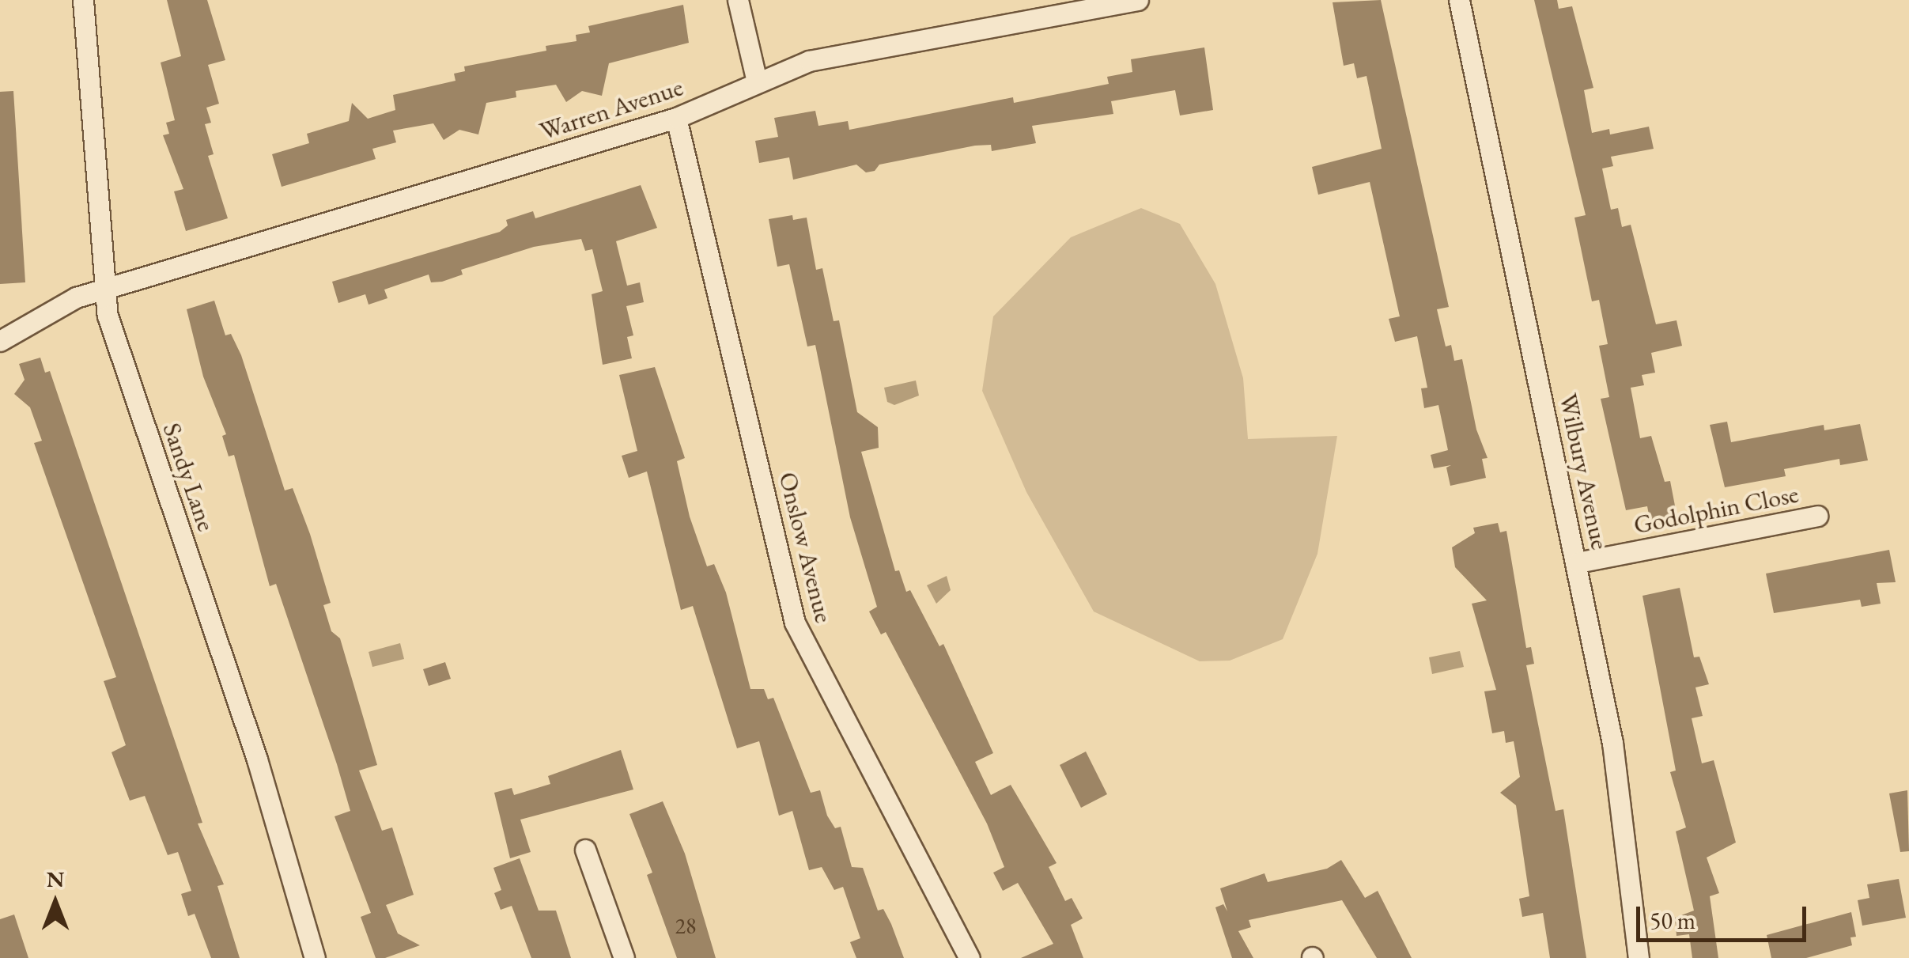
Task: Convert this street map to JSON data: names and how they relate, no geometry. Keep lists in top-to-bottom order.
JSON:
{
  "streets": {
    "street": [
      "Warren Avenue",
      "Wilbury Avenue",
      "Sandy Lane",
      "Godolphin Close",
      "Onslow Avenue"
    ]
  },
  "crossings": [
    ["Warren Avenue", "Sandy Lane"],
    ["Warren Avenue", "Onslow Avenue"],
    ["Wilbury Avenue", "Godolphin Close"]
  ],
  "house_numbers": ["28"],
  "scale_bar": "50 m",
  "north": "top"
}
